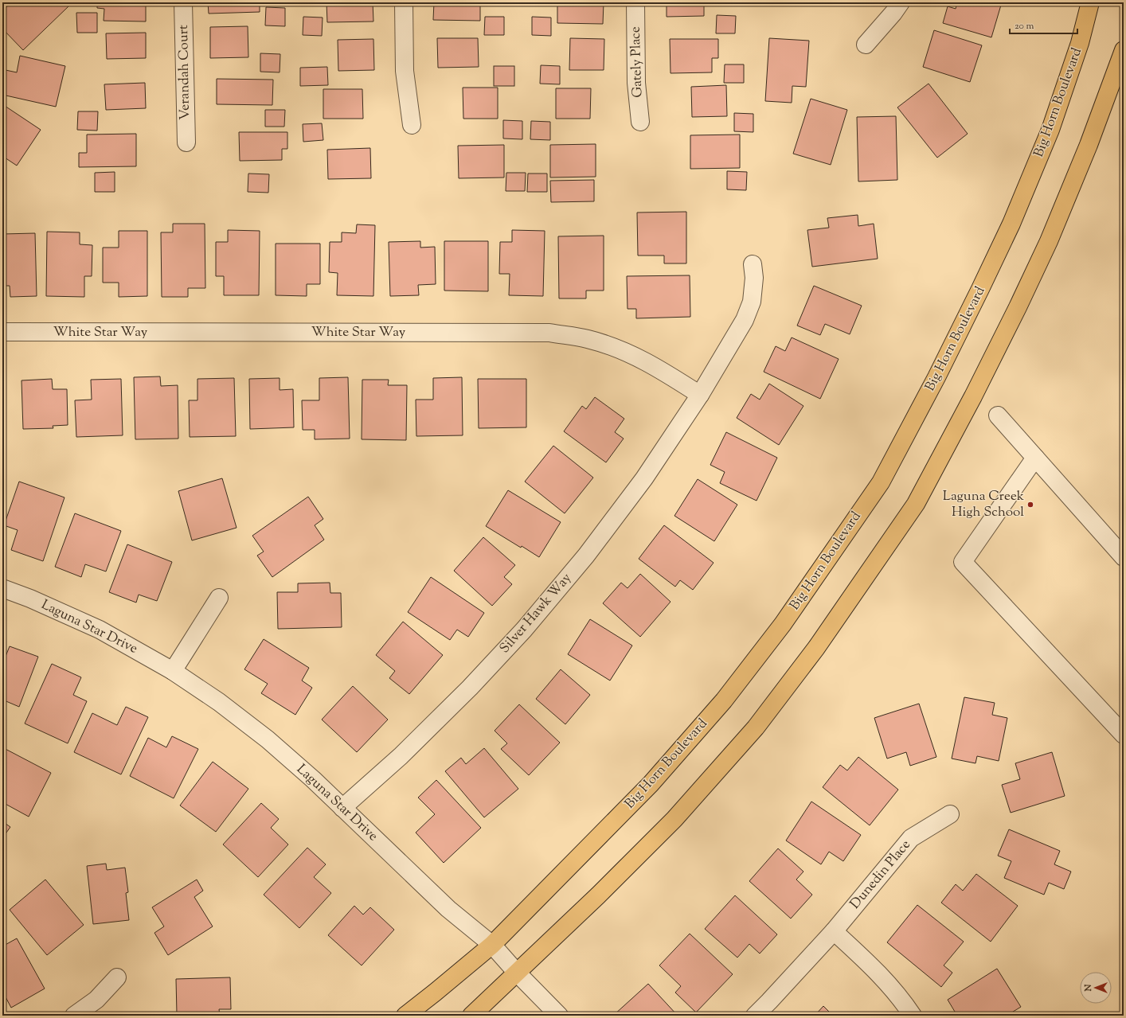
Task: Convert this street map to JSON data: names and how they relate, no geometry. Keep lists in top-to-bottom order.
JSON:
{
  "streets": {
    "main road": ["Big Horn Boulevard"],
    "street": [
      "Gately Place",
      "Verandah Court",
      "White Star Way",
      "Silver Hawk Way",
      "Laguna Star Drive",
      "Dunedin Place"
    ]
  },
  "crossings": [
    ["Big Horn Boulevard", "Laguna Star Drive"],
    ["White Star Way", "Silver Hawk Way"],
    ["Silver Hawk Way", "Laguna Star Drive"]
  ],
  "places": ["Laguna Creek High School"],
  "scale_bar": "20 m",
  "north": "left"
}
